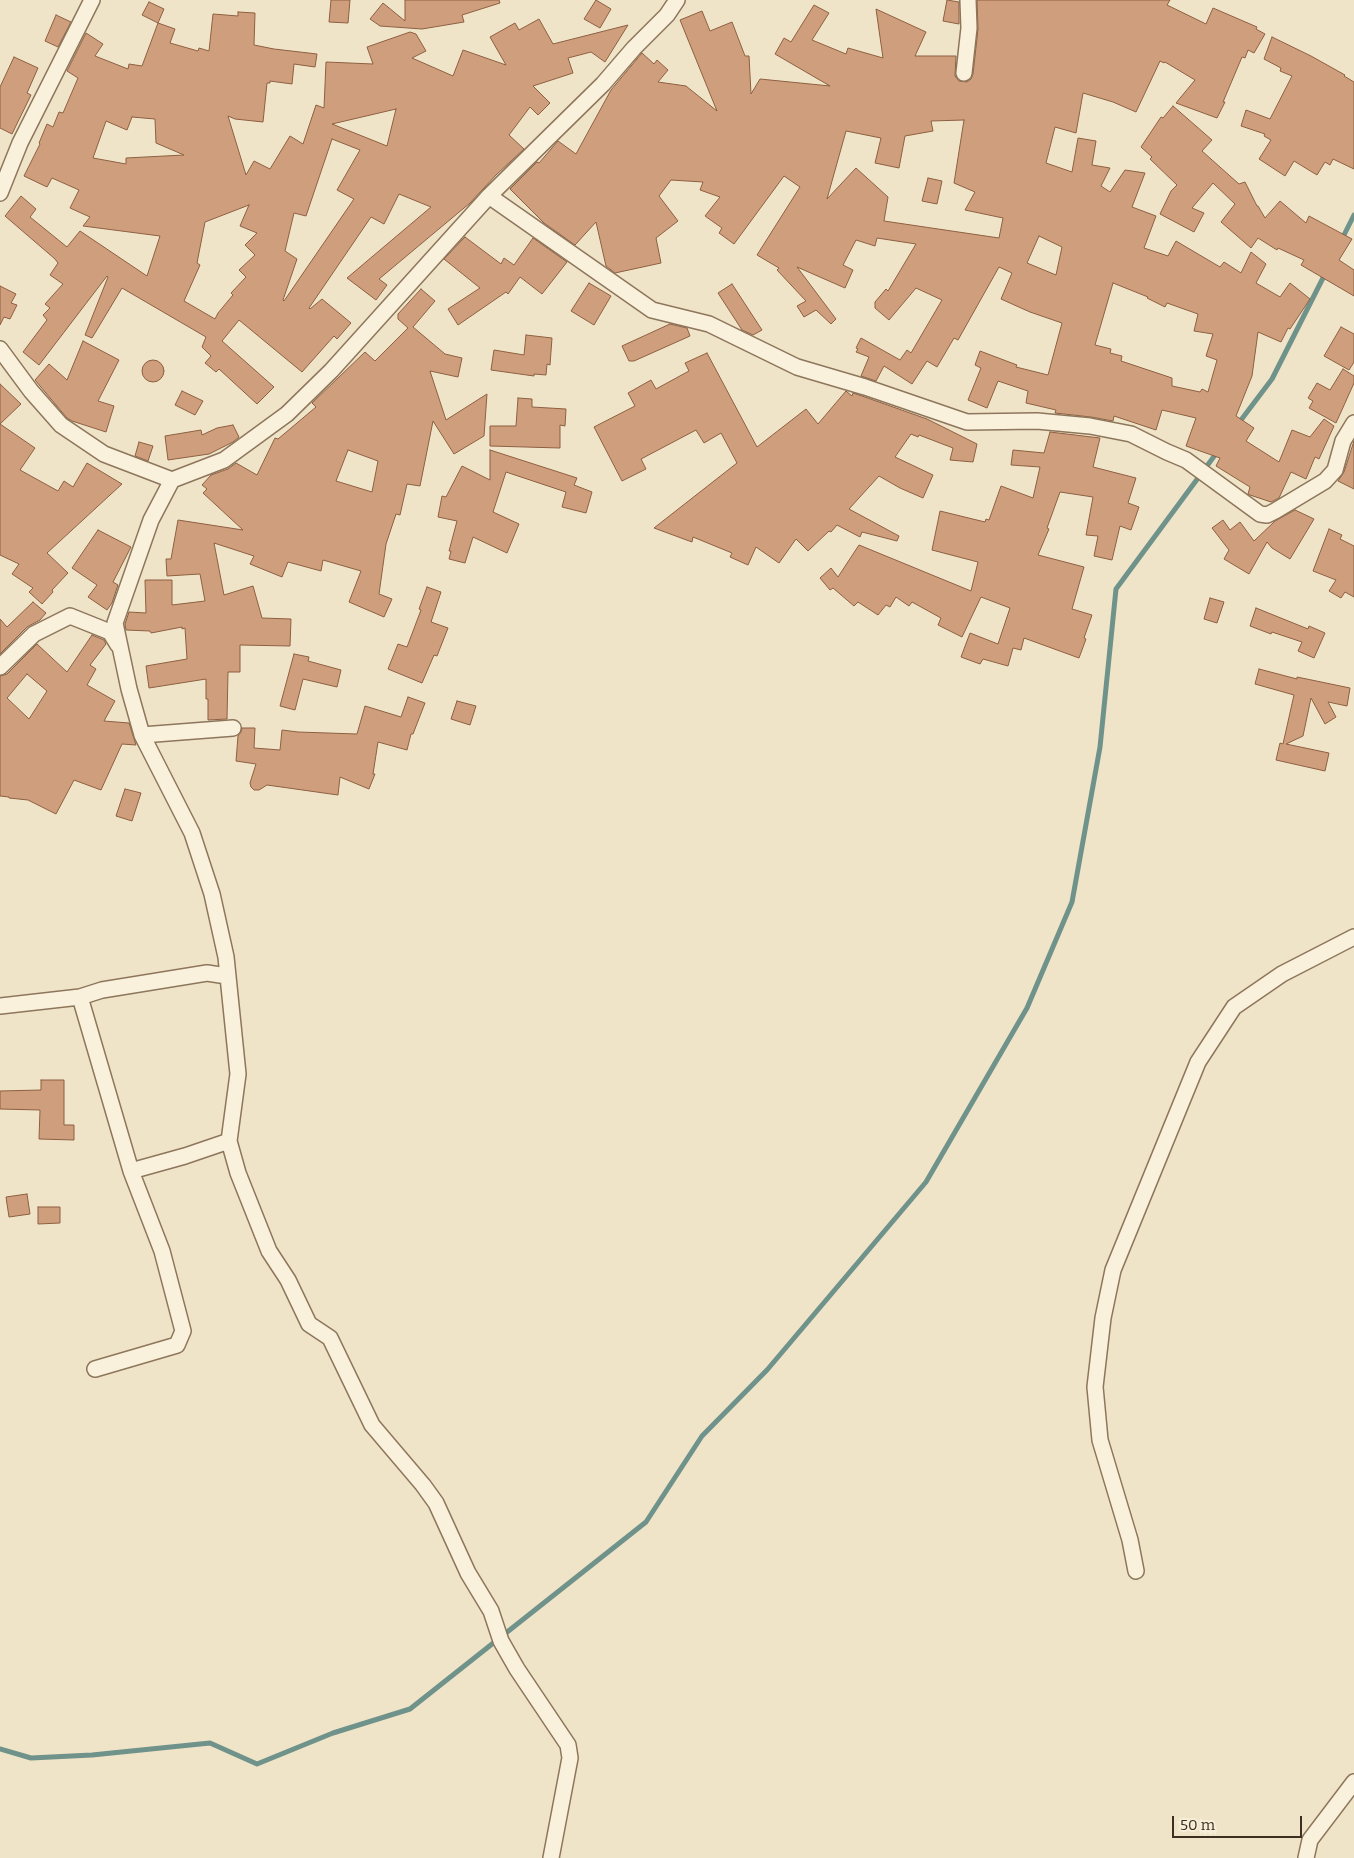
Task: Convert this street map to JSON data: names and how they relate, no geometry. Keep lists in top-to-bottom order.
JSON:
{
  "scale_bar": "50 m"
}
